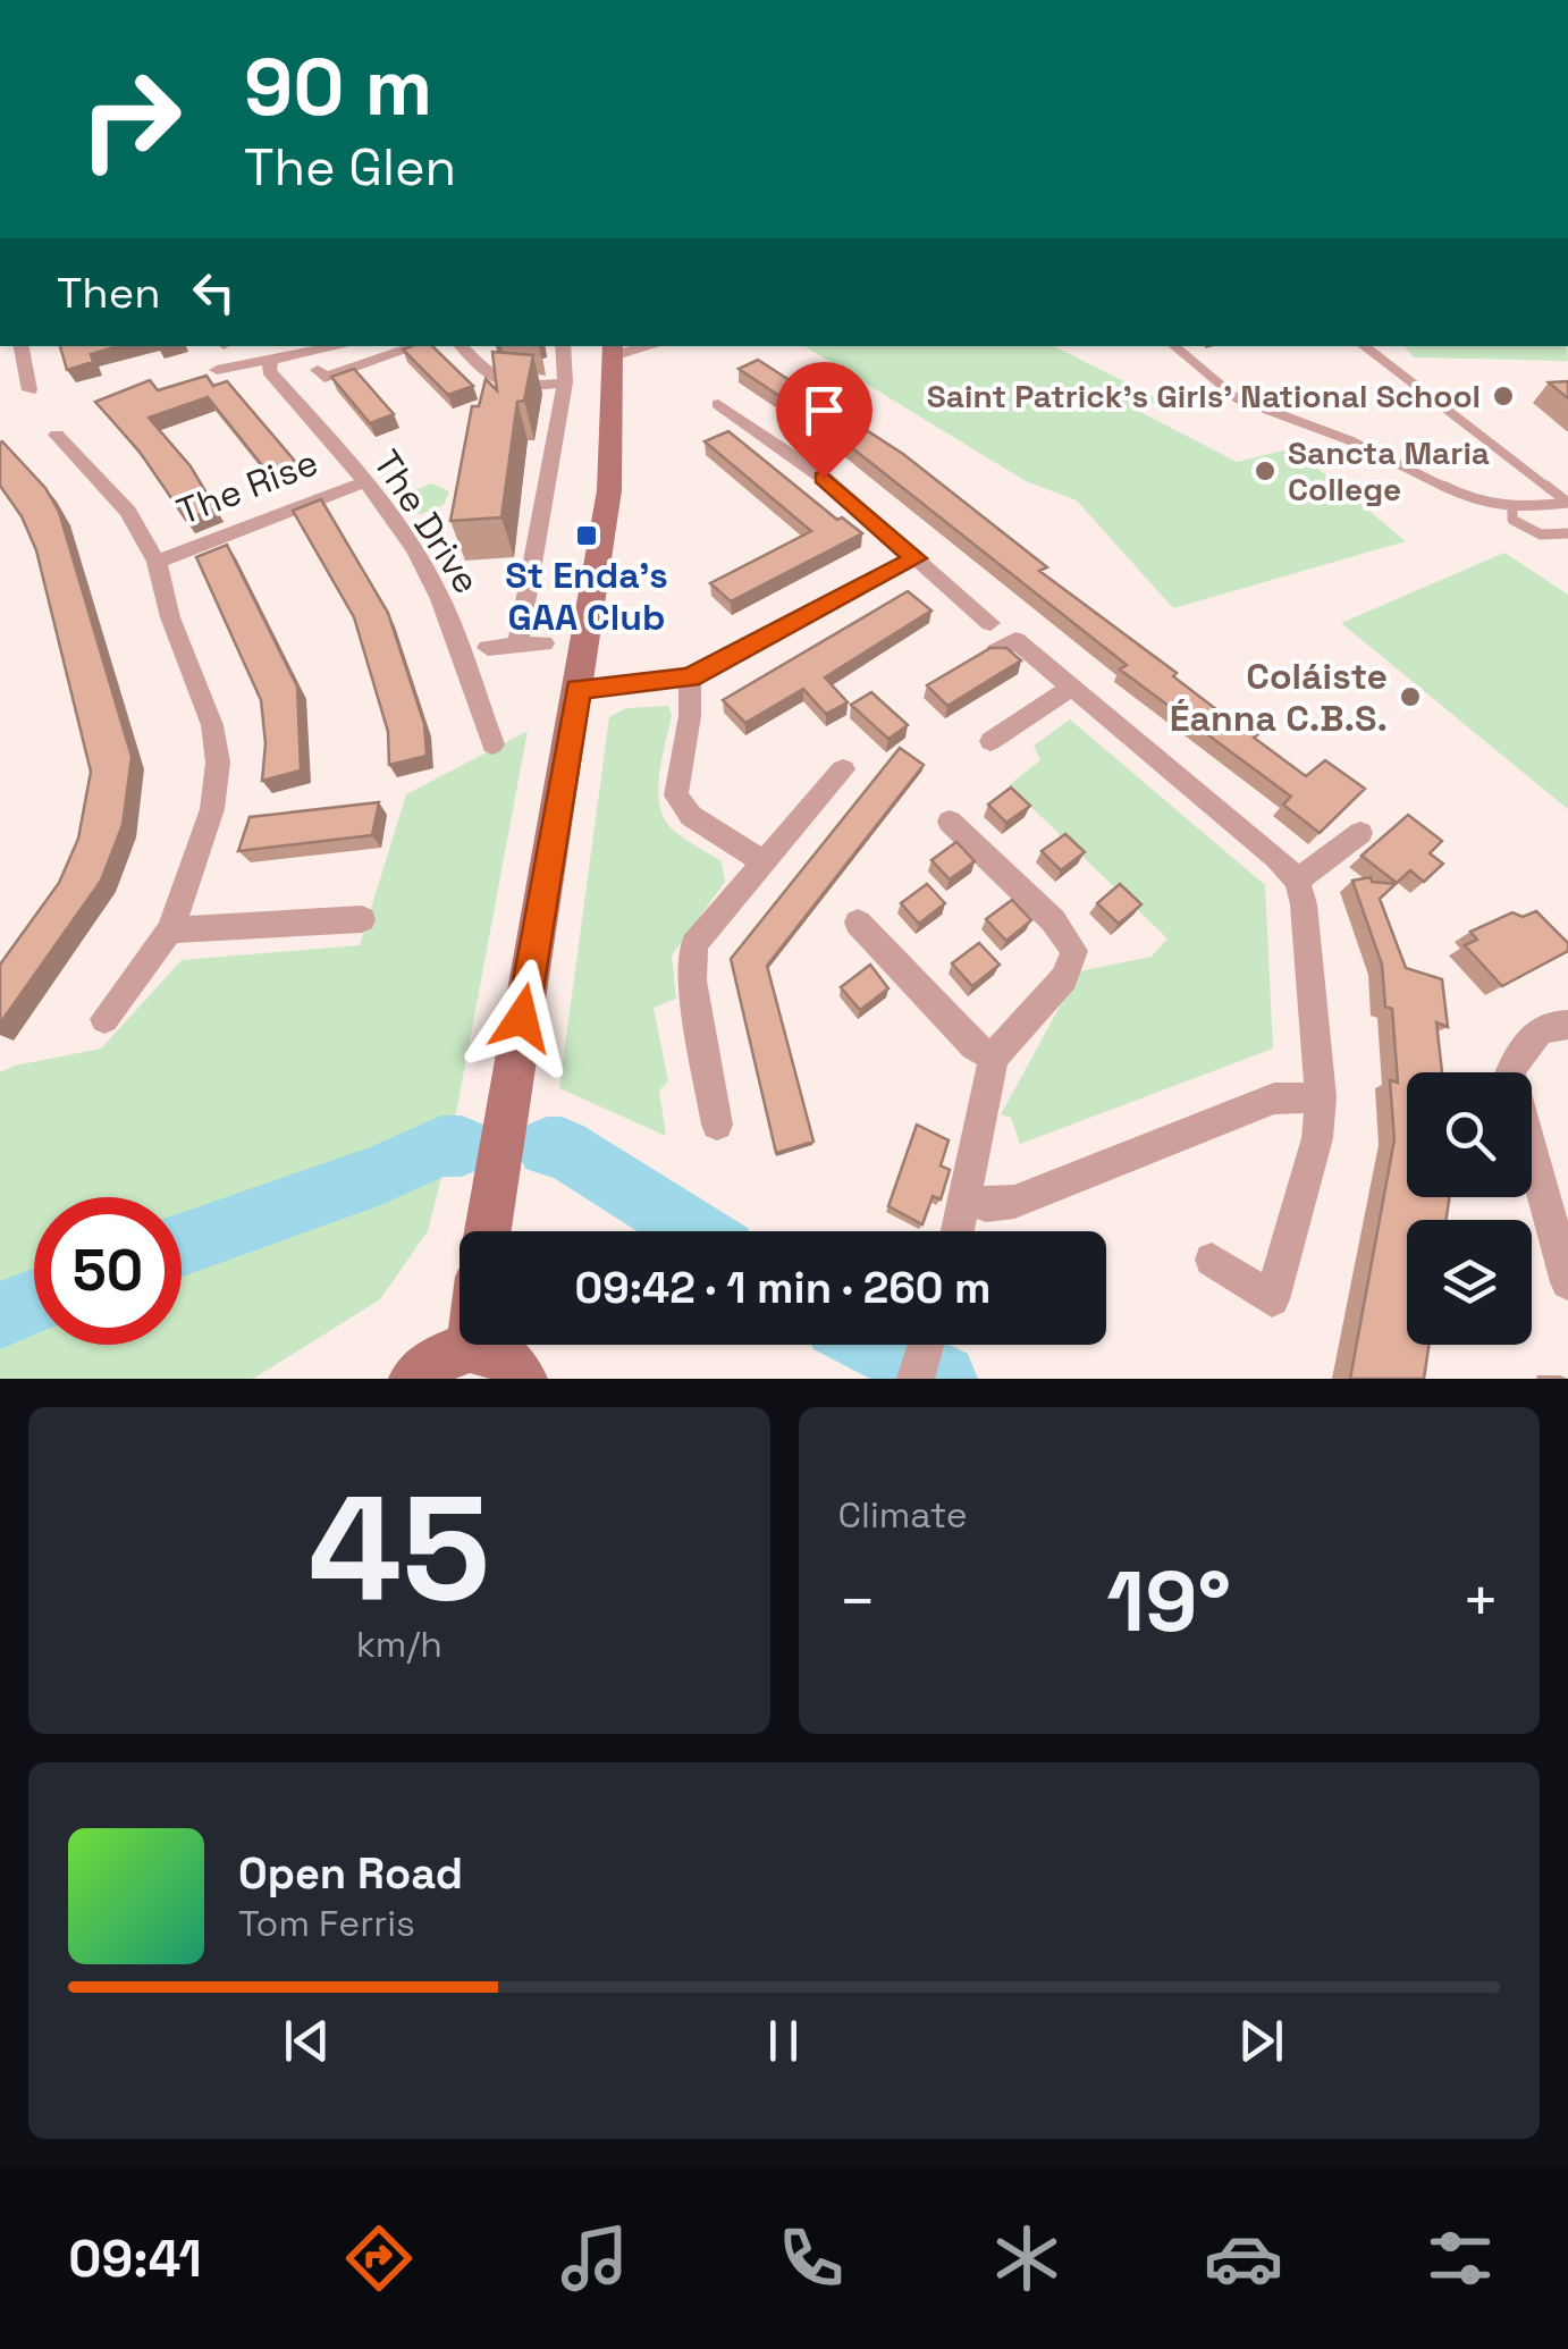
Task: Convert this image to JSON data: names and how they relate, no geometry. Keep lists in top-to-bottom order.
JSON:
{
  "streets": {
    "street": ["The Rise", "The Drive"]
  },
  "crossings": [
    ["The Rise", "The Drive"]
  ],
  "places": {
    "other": ["Saint Patrick's Girls' National School", "Sancta Maria College", "Coláiste Éanna C.B.S."],
    "transit": ["St Enda's GAA Club"]
  },
  "page": {
    "turn": ["90 m", "The Glen"],
    "then": "Then",
    "limit": "50",
    "trip": "09:42 · 1 min · 260 m",
    "tile": [
      ["45", "km/h"],
      "Climate"
    ],
    "heat": ["−", "19°", "+"],
    "song": ["Open Road", "Tom Ferris"],
    "tabs": "09:41"
  }
}
